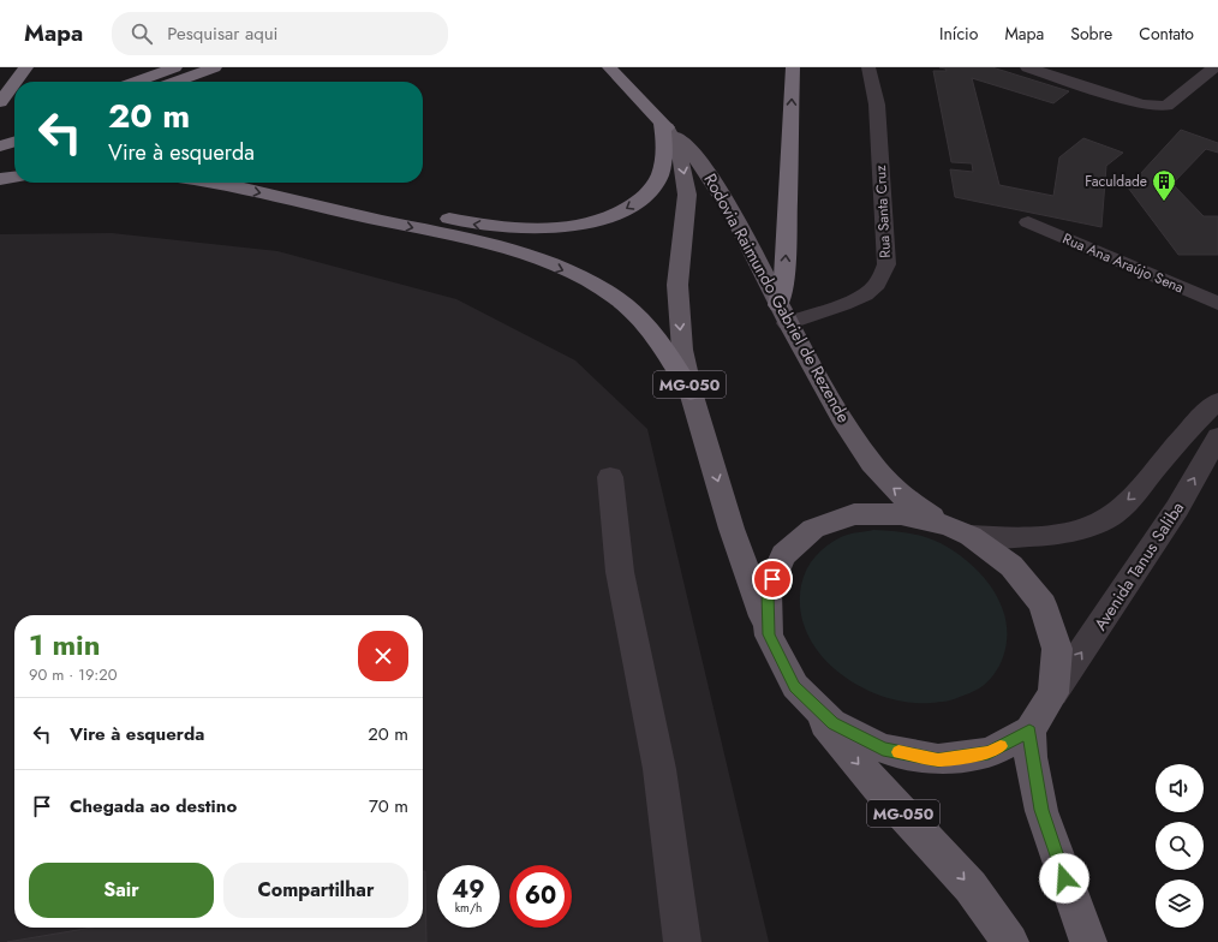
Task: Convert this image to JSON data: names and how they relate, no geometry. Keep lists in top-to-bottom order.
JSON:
{
  "streets": {
    "highway": ["Rodovia Raimundo Gabriel de Rezende", "MG-050"],
    "street": ["Rua Santa Cruz", "Rua Ana Araújo Sena", "Avenida Tanus Saliba"]
  },
  "crossings": [
    ["Rua Santa Cruz", "Rodovia Raimundo Gabriel de Rezende"],
    ["Rodovia Raimundo Gabriel de Rezende", "MG-050"],
    ["Rodovia Raimundo Gabriel de Rezende", "Avenida Tanus Saliba"]
  ],
  "one_way": ["Avenida Tanus Saliba"],
  "places": {
    "building": ["Faculdade"]
  },
  "page": {
    "header": "Mapa",
    "search": "Pesquisar aqui",
    "nav": [
      "Início",
      "Mapa",
      "Sobre",
      "Contato"
    ],
    "turn": ["20 m", "Vire à esquerda"],
    "heading": ["1 min", "90 m · 19:20"],
    "list": [
      {
        "name": "Vire à esquerda",
        "value": "20 m"
      },
      {
        "name": "Chegada ao destino",
        "value": "70 m"
      }
    ],
    "buttons": ["Sair", "Compartilhar"],
    "speed": "49 km/h",
    "limit": "60"
  }
}
